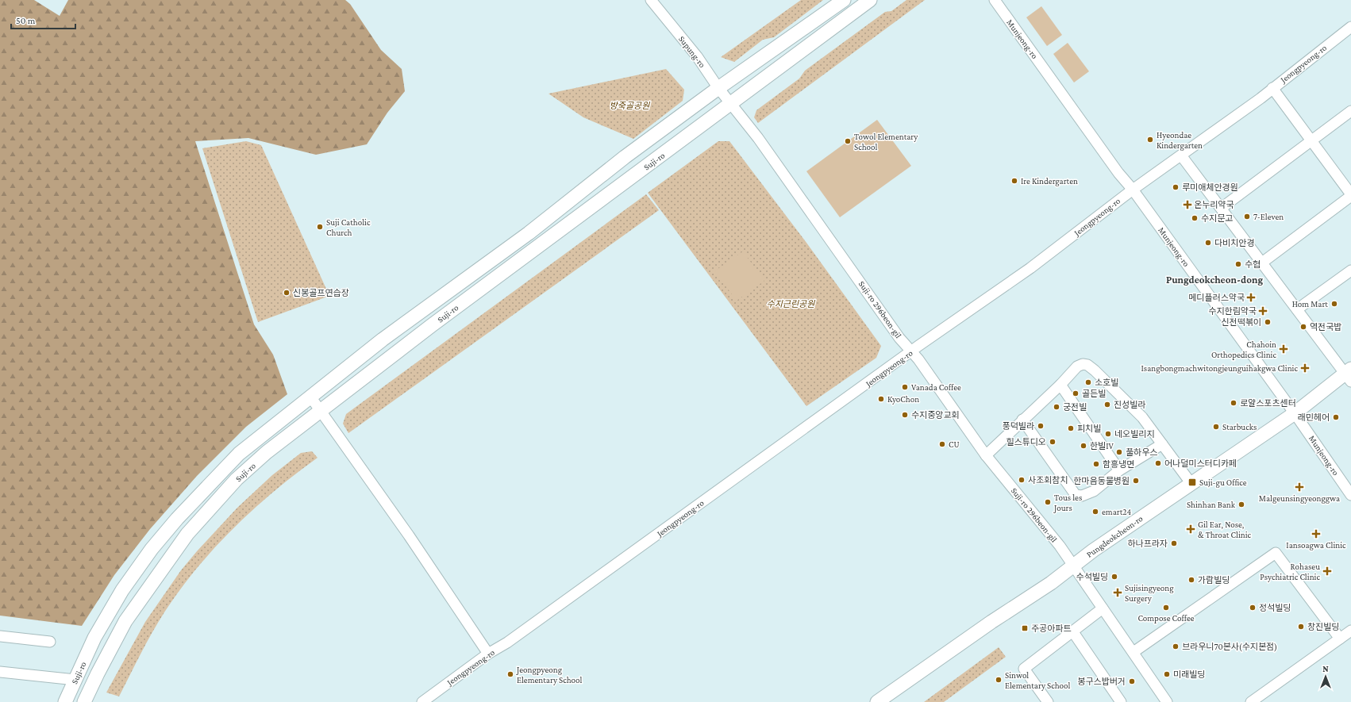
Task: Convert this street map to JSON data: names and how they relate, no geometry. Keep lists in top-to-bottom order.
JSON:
{
  "streets": {
    "main road": ["Suji-ro", "Pungdeokcheon-ro"],
    "street": [
      "Munjeong-ro",
      "Supung-ro",
      "Jeongpyeong-ro",
      "Suji-ro 296beon-gil"
    ]
  },
  "crossings": [
    ["Munjeong-ro", "Jeongpyeong-ro"],
    ["Munjeong-ro", "Pungdeokcheon-ro"],
    ["Supung-ro", "Suji-ro"],
    ["Supung-ro", "Suji-ro 296beon-gil"],
    ["Jeongpyeong-ro", "Suji-ro 296beon-gil"],
    ["Suji-ro", "Suji-ro 296beon-gil"],
    ["Suji-ro 296beon-gil", "Pungdeokcheon-ro"]
  ],
  "districts": ["Pungdeokcheon-dong"],
  "parks": ["방죽골공원", "수지근린공원"],
  "places": {
    "other": [
      "Hyeondae Kindergarten",
      "Towol Elementary School",
      "Ire Kindergarten",
      "루미애체안경원",
      "7-Eleven",
      "수지문고",
      "Suji Catholic Church",
      "다비치안경",
      "수협",
      "신봉골프연습장",
      "Hom Mart",
      "신전떡볶이",
      "역전국밥",
      "소호빌",
      "Vanada Coffee",
      "골든빌",
      "KyoChon",
      "로얄스포츠센터",
      "진성빌라",
      "궁전빌",
      "수지중앙교회",
      "래민헤어",
      "풍덕빌라",
      "Starbucks",
      "피치빌",
      "네오빌리지",
      "힐스튜디오",
      "CU",
      "한빌IV",
      "풀하우스",
      "어나덜미스터디카페",
      "함흥냉면",
      "사조회참치",
      "한마음동물병원",
      "Tous les Jours",
      "Shinhan Bank",
      "emart24",
      "하나프라자",
      "수석빌딩",
      "가람빌딩",
      "Compose Coffee",
      "정석빌딩",
      "창진빌딩",
      "브라우니70본사(수지본점)",
      "Jeongpyeong Elementary School",
      "미래빌딩",
      "Sinwol Elementary School",
      "봉구스밥버거"
    ],
    "health": [
      "온누리약국",
      "메디플러스약국",
      "수지한림약국",
      "Chahoin Orthopedics Clinic",
      "Isangbongmachwitongjeunguihakgwa Clinic",
      "Malgeunsingyeonggwa",
      "Gil Ear, Nose, & Throat Clinic",
      "Iansoagwa Clinic",
      "Rohaseu Psychiatric Clinic",
      "Sujisingyeong Surgery"
    ],
    "transit": ["Suji-gu Office", "주공아파트"]
  },
  "scale_bar": "50 m",
  "north": "top"
}
